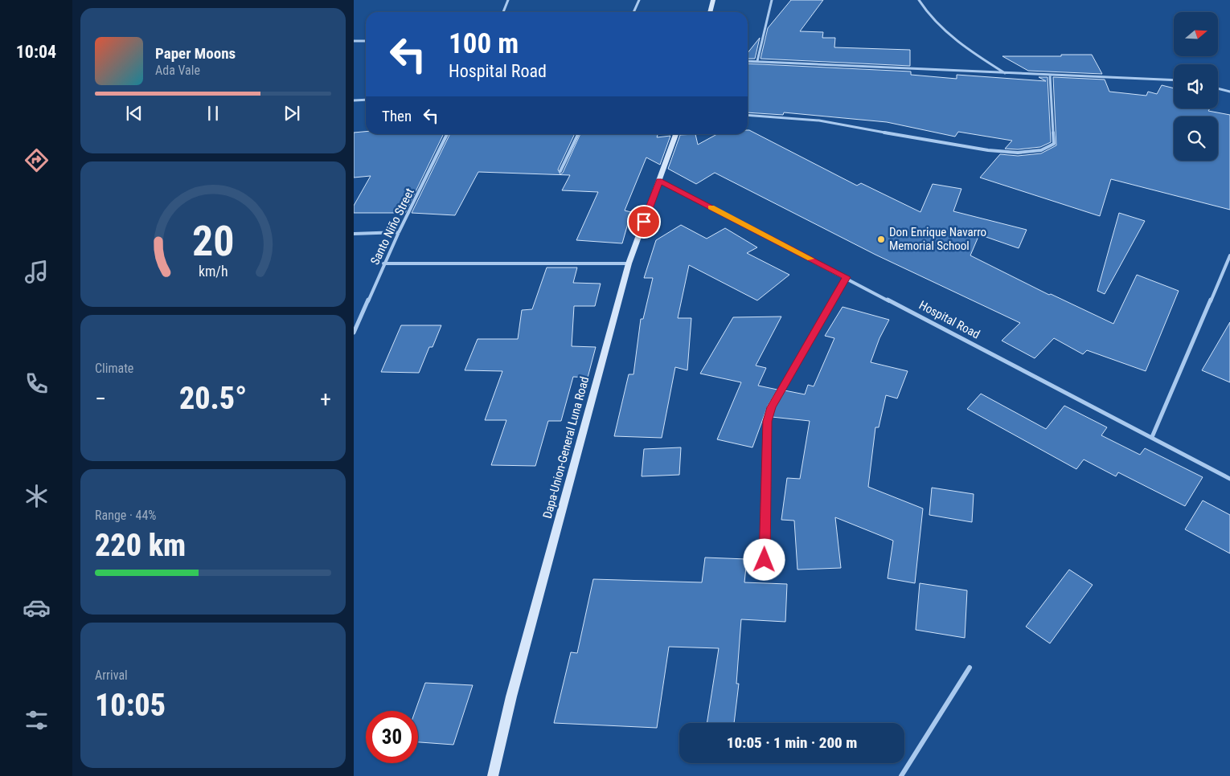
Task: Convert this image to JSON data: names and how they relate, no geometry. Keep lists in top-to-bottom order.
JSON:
{
  "streets": {
    "main road": ["Dapa-Union-General Luna Road"],
    "street": ["Santo Niño Street", "Hospital Road"]
  },
  "crossings": [
    ["Hospital Road", "Dapa-Union-General Luna Road"]
  ],
  "places": ["Don Enrique Navarro Memorial School"],
  "north": "right",
  "page": {
    "tabs": "10:04",
    "turn": ["100 m", "Hospital Road"],
    "song": ["Paper Moons", "Ada Vale"],
    "then": "Then",
    "tile": [
      "Climate",
      ["Range · 44%", "220 km"],
      ["Arrival", "10:05"]
    ],
    "heat": ["−", "20.5°", "+"],
    "limit": "30",
    "trip": "10:05 · 1 min · 200 m",
    "gauge": ["20", "km/h"]
  }
}
